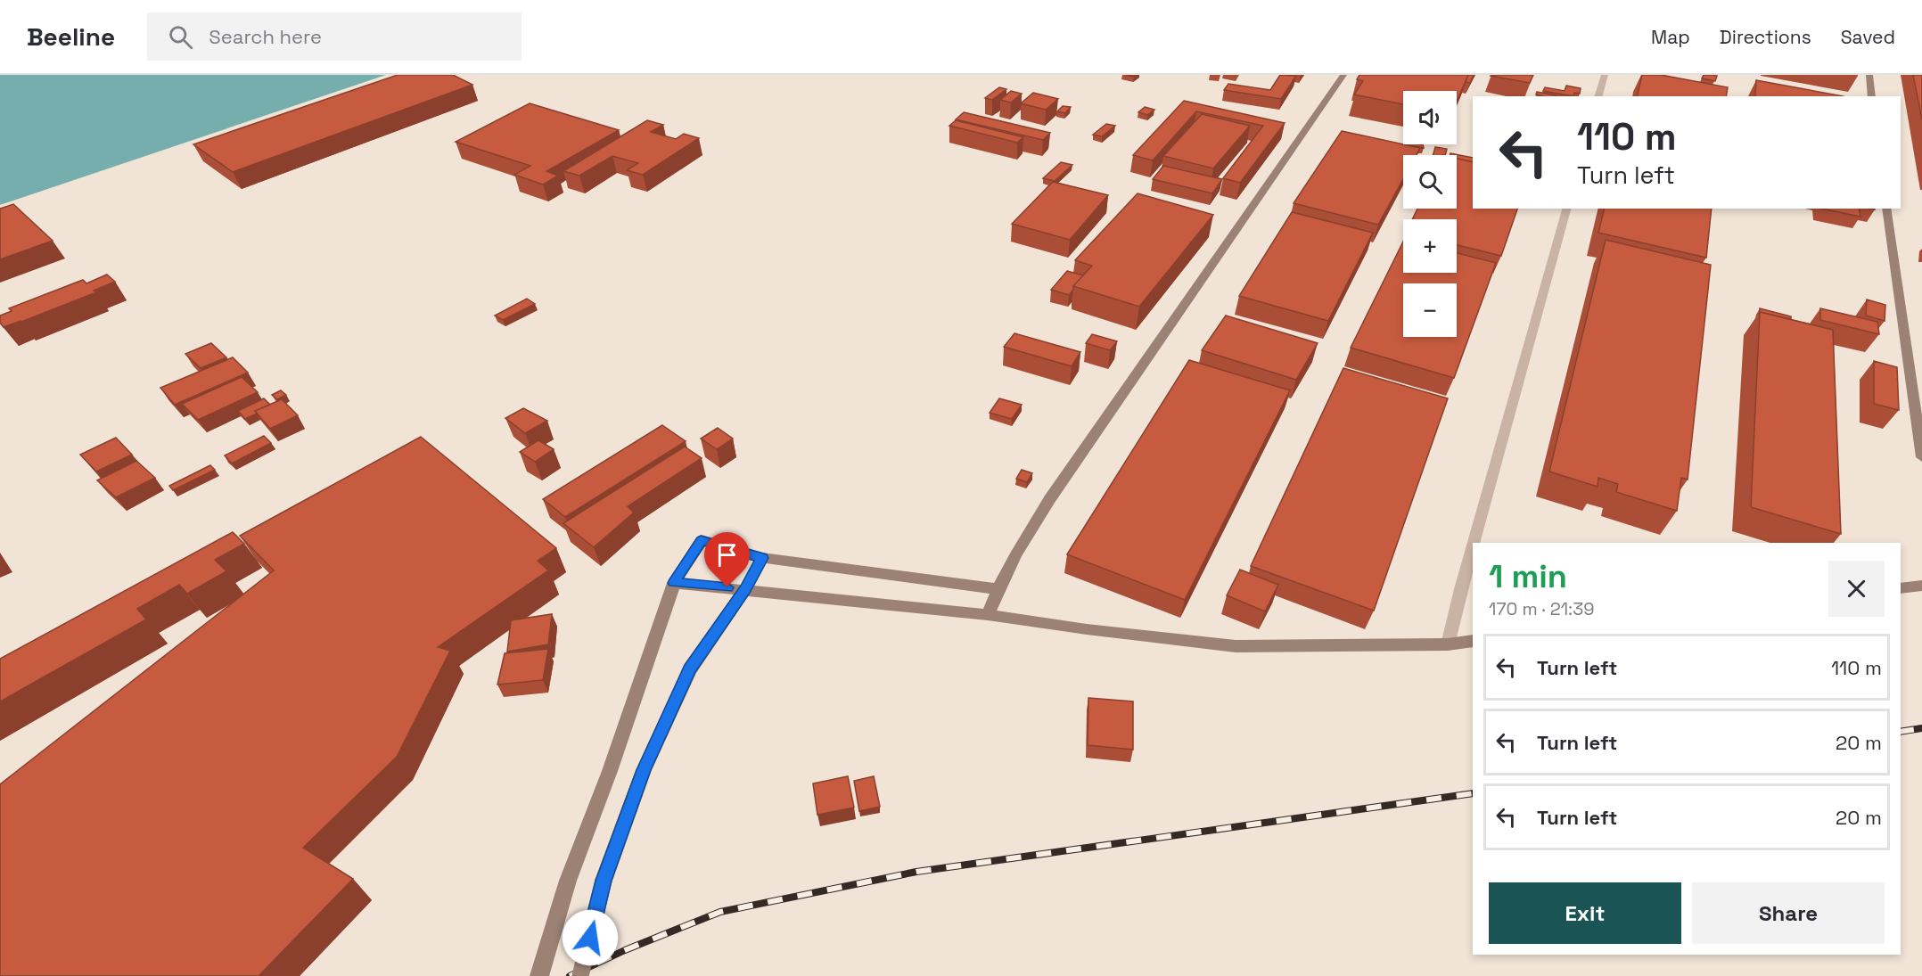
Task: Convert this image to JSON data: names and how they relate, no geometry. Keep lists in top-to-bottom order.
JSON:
{
  "page": {
    "header": "Beeline",
    "search": "Search here",
    "nav": ["Map", "Directions", "Saved"],
    "map_buttons": ["+", "−"],
    "turn": ["110 m", "Turn left"],
    "heading": ["1 min", "170 m · 21:39"],
    "list": [
      {
        "name": "Turn left",
        "value": "110 m"
      },
      {
        "name": "Turn left",
        "value": "20 m"
      },
      {
        "name": "Turn left",
        "value": "20 m"
      }
    ],
    "buttons": ["Exit", "Share"]
  }
}
